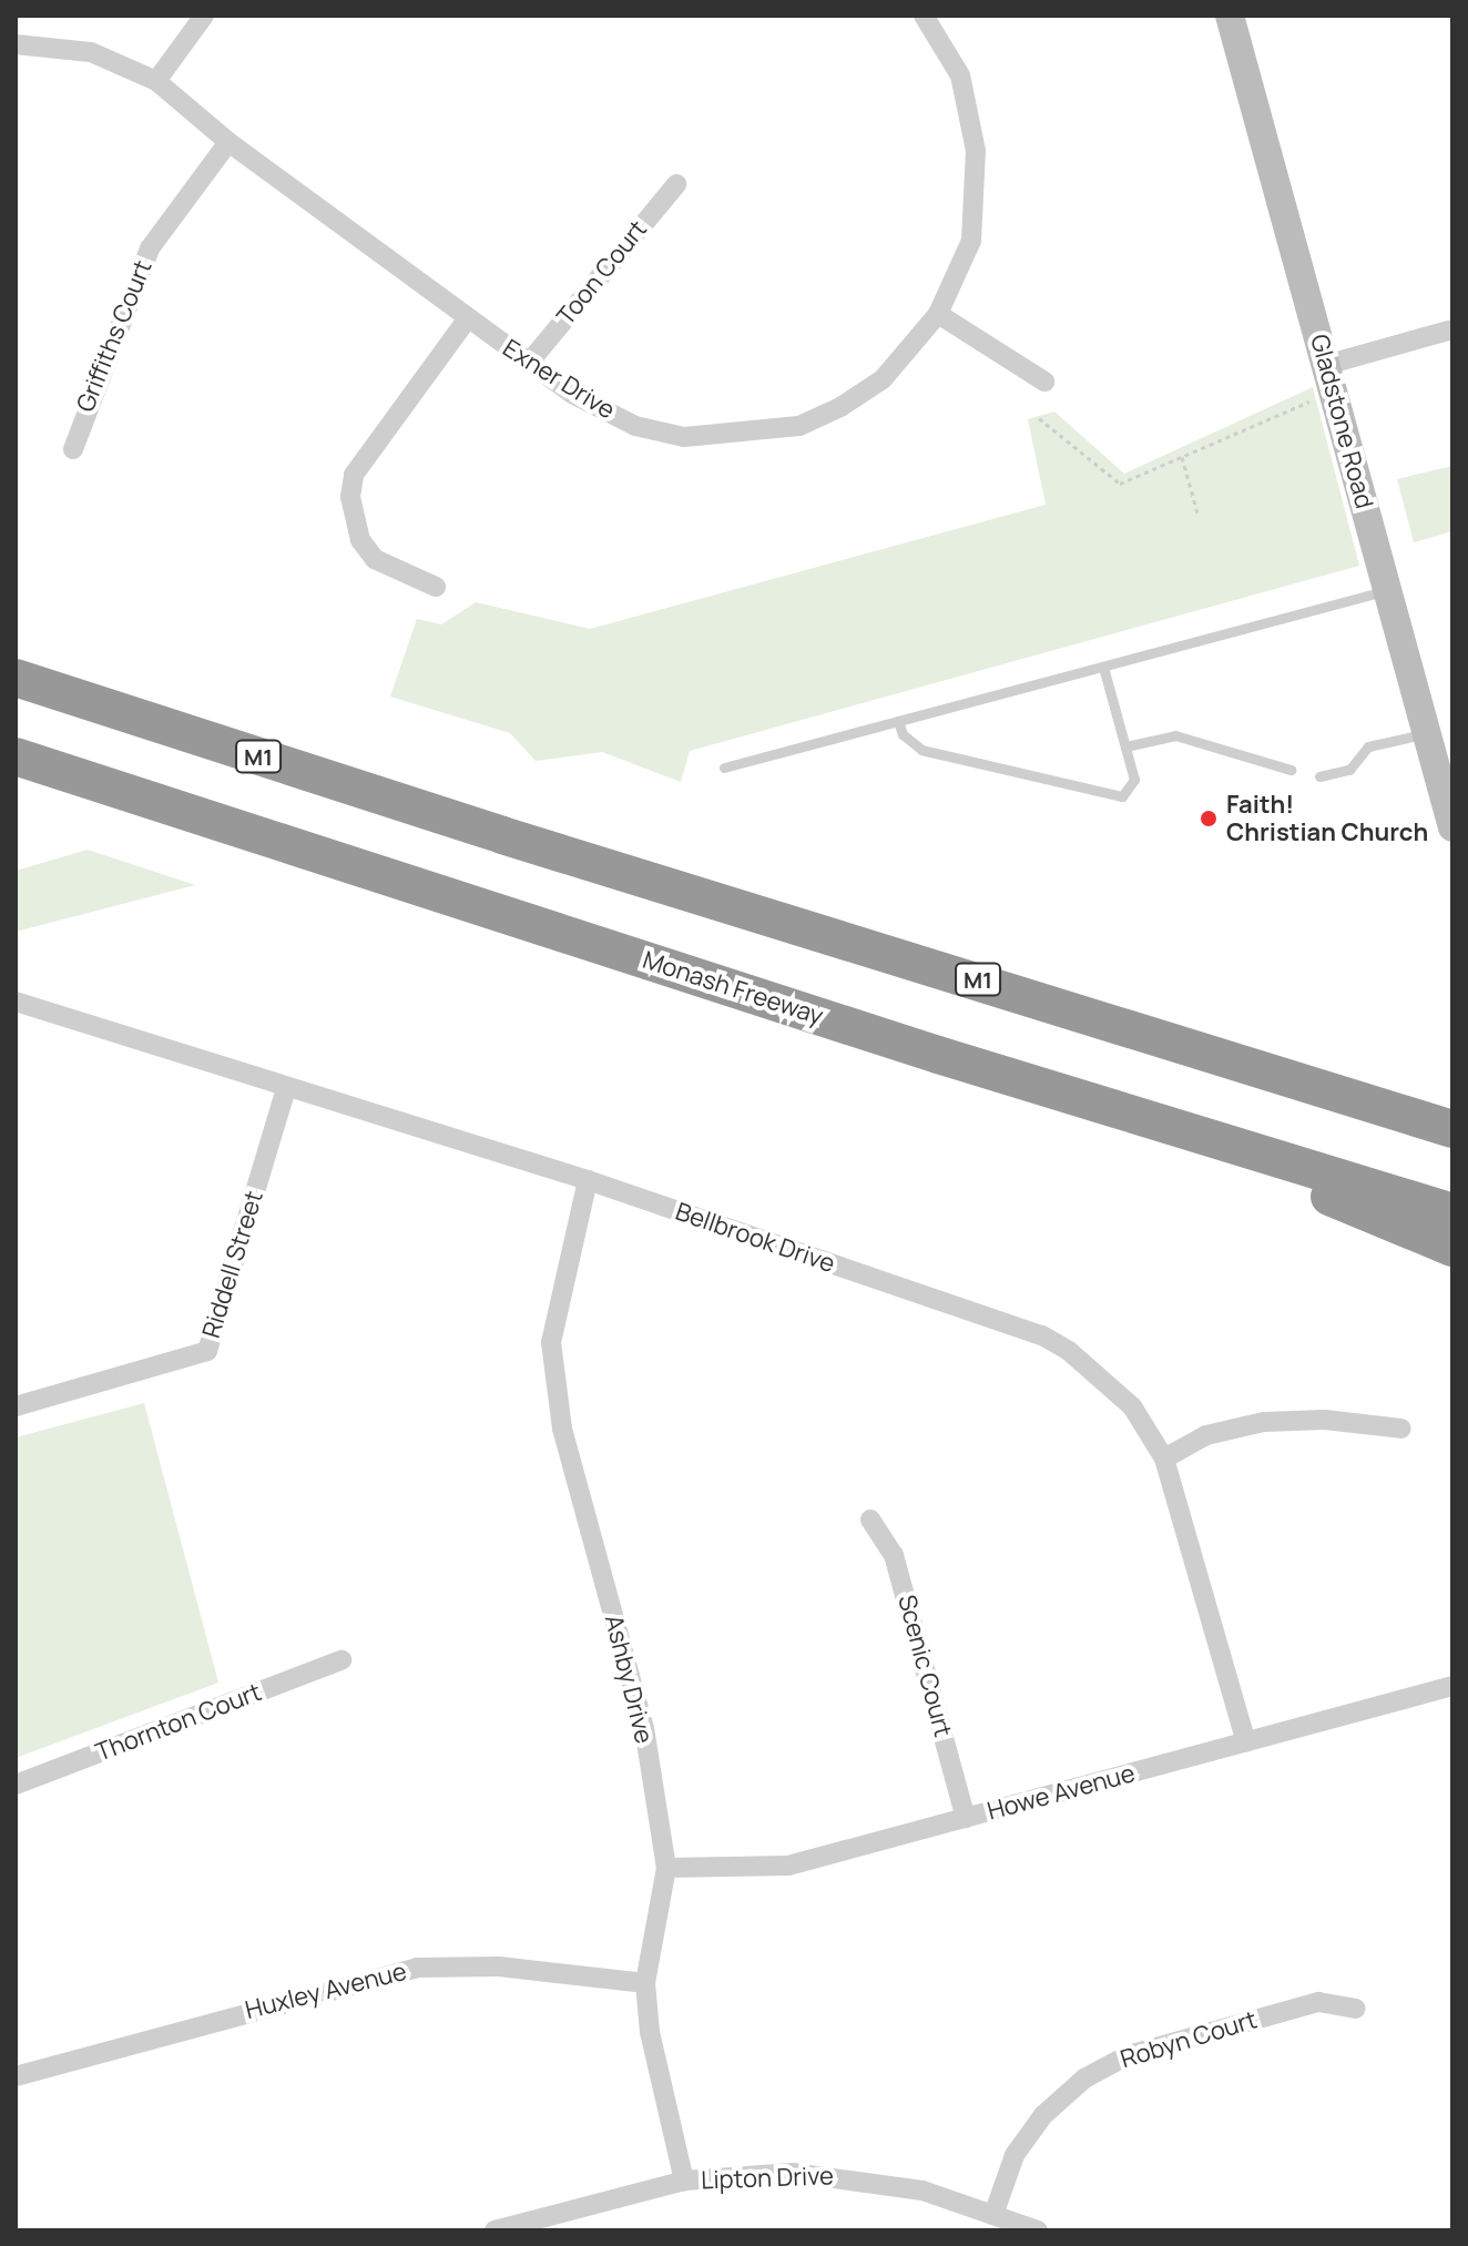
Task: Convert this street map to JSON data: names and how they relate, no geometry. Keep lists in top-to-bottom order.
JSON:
{
  "streets": {
    "highway": ["M1", "Monash Freeway"],
    "main road": ["Gladstone Road"],
    "street": [
      "Toon Court",
      "Griffiths Court",
      "Exner Drive",
      "Bellbrook Drive",
      "Riddell Street",
      "Scenic Court",
      "Ashby Drive",
      "Thornton Court",
      "Howe Avenue",
      "Huxley Avenue",
      "Robyn Court",
      "Lipton Drive"
    ]
  },
  "crossings": [
    ["Toon Court", "Exner Drive"],
    ["Griffiths Court", "Exner Drive"],
    ["Bellbrook Drive", "Riddell Street"],
    ["Bellbrook Drive", "Ashby Drive"],
    ["Bellbrook Drive", "Howe Avenue"],
    ["Scenic Court", "Howe Avenue"],
    ["Ashby Drive", "Howe Avenue"],
    ["Ashby Drive", "Huxley Avenue"],
    ["Ashby Drive", "Lipton Drive"],
    ["Robyn Court", "Lipton Drive"]
  ],
  "places": ["Faith! Christian Church"]
}
